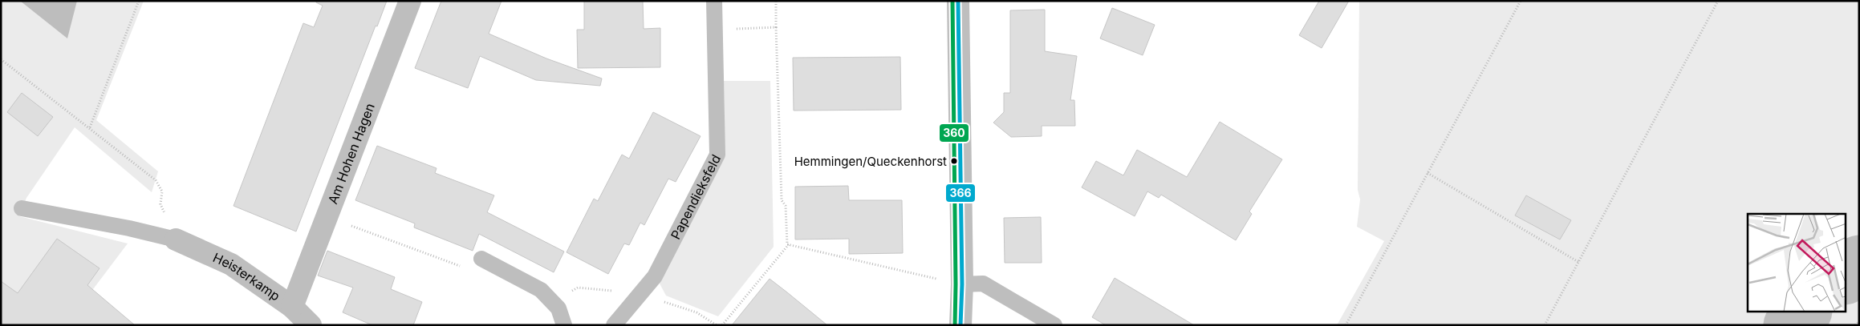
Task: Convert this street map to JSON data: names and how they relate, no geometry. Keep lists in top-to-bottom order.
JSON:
{
  "streets": {
    "street": ["Am Hohen Hagen", "Heisterkamp"],
    "lane": ["Papendieksfeld"]
  },
  "crossings": [
    ["Am Hohen Hagen", "Heisterkamp"]
  ],
  "places": ["Hemmingen/Queckenhorst"],
  "lines": ["transit line 366", "transit line 360"]
}
